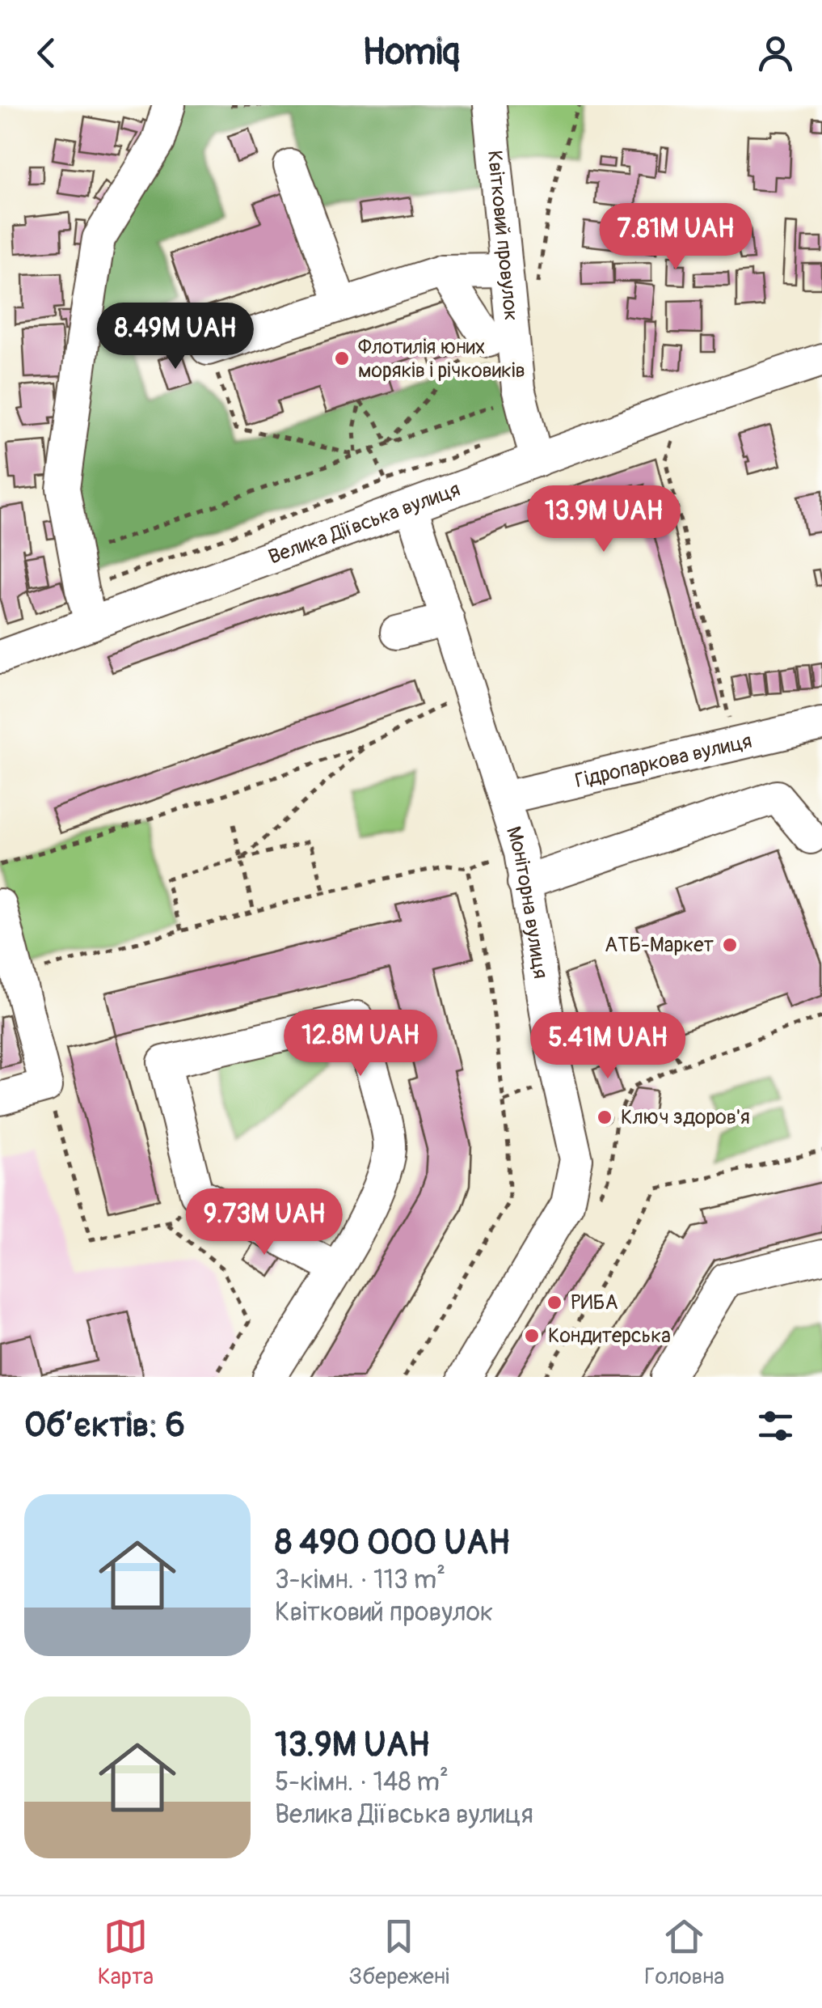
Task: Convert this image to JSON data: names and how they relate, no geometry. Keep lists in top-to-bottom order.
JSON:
{
  "streets": {
    "street": [
      "Квітковий провулок",
      "Велика Діївська вулиця",
      "Гідропаркова вулиця",
      "Моніторна вулиця"
    ]
  },
  "crossings": [
    ["Квітковий провулок", "Велика Діївська вулиця"],
    ["Велика Діївська вулиця", "Моніторна вулиця"],
    ["Гідропаркова вулиця", "Моніторна вулиця"]
  ],
  "places": [
    "Флотилія юних моряків і річковиків",
    "АТБ-Маркет",
    "Ключ здоров'я",
    "РИБА",
    "Кондитерська"
  ],
  "page": {
    "header": "Homiq",
    "price": [
      "7.81M UAH",
      "8.49M UAH",
      "13.9M UAH",
      "12.8M UAH",
      "5.41M UAH",
      "9.73M UAH"
    ],
    "heading": "Об’єктів: 6",
    "list": [
      {
        "name": "8 490 000 UAH",
        "note": "3-кімн. · 113 m² · Квітковий провулок"
      },
      {
        "name": "13.9M UAH",
        "note": "5-кімн. · 148 m² · Велика Діївська вулиця"
      }
    ],
    "tabs": ["Карта", "Збережені", "Головна"]
  }
}
